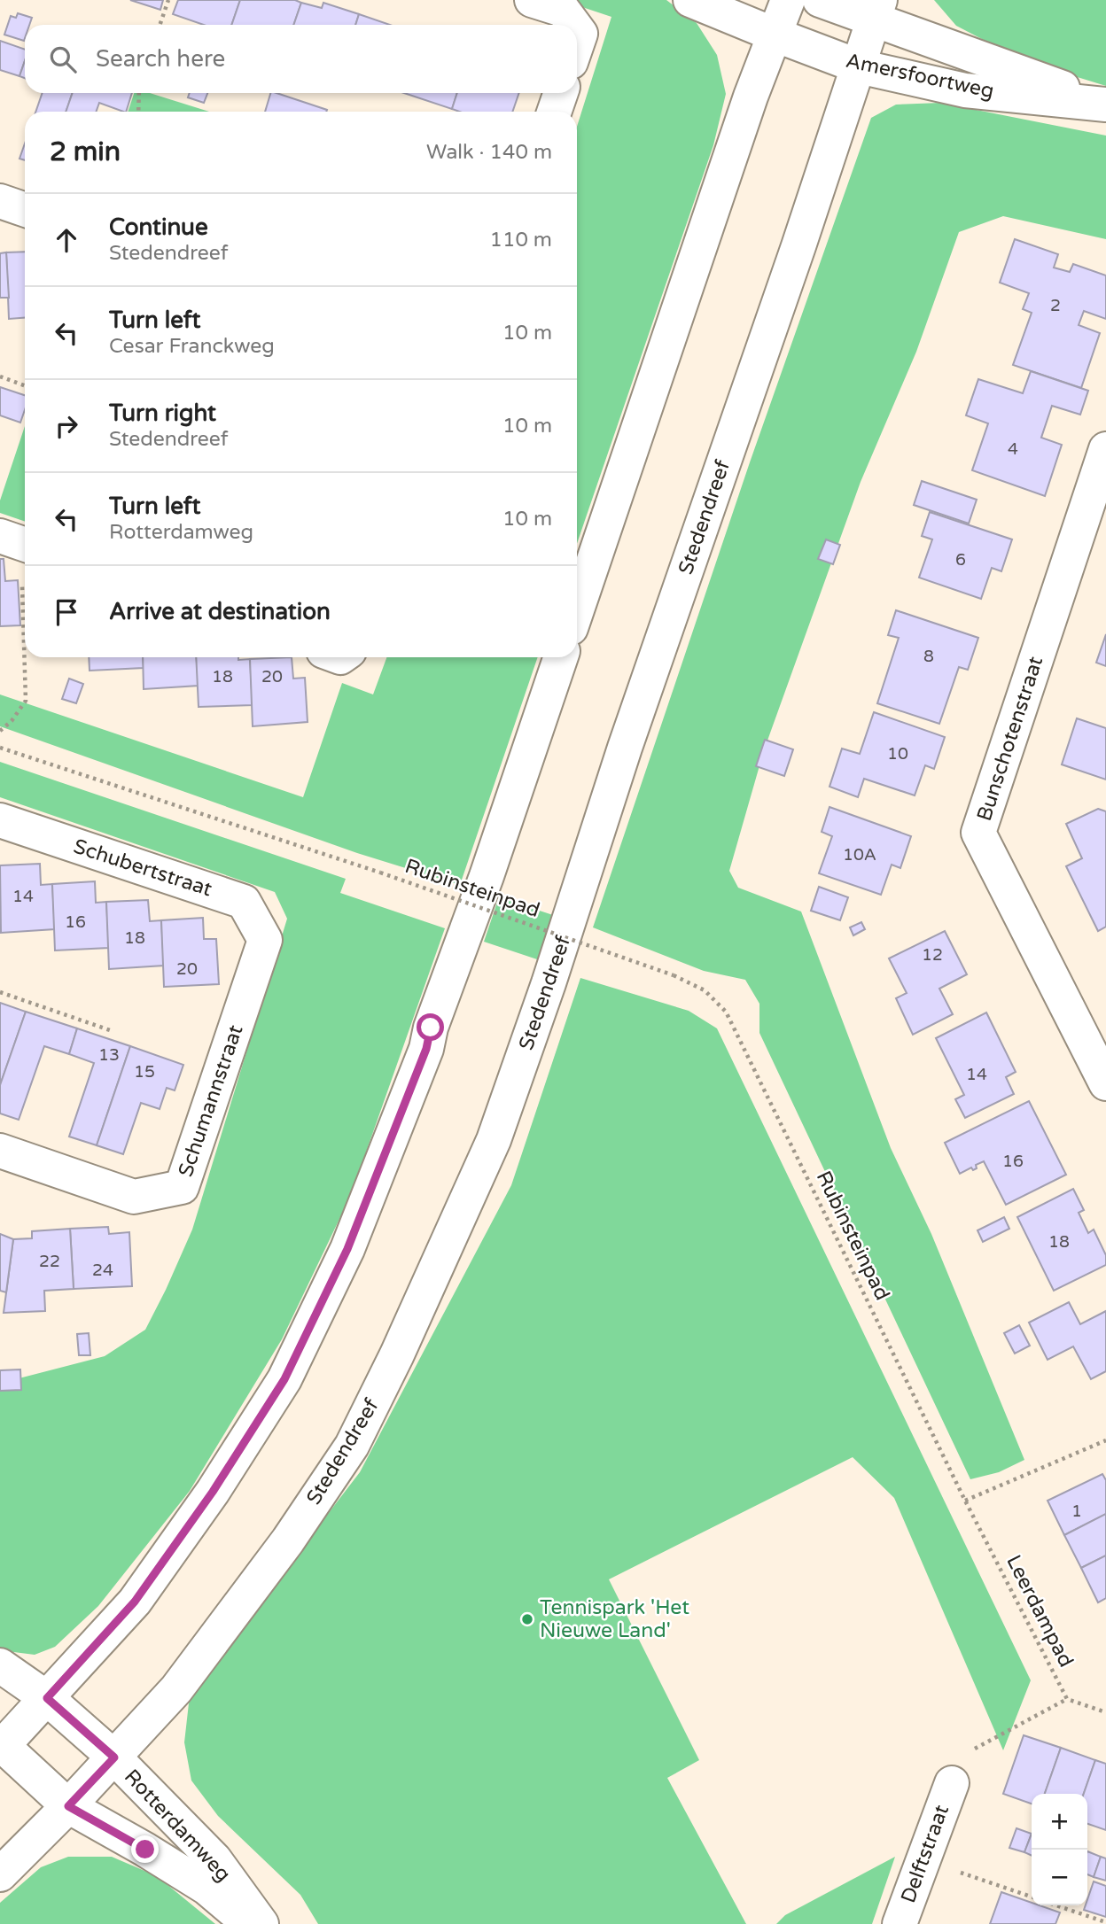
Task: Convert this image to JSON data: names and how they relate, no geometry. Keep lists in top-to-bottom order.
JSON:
{
  "streets": {
    "main road": [
      "Amersfoortweg",
      "Stedendreef",
      "Bunschotenstraat",
      "Schubertstraat",
      "Schumannstraat",
      "Rotterdamweg",
      "Delftstraat"
    ],
    "path": ["Rubinsteinpad", "Leerdampad"]
  },
  "crossings": [
    ["Amersfoortweg", "Stedendreef"],
    ["Stedendreef", "Rotterdamweg"],
    ["Schubertstraat", "Schumannstraat"],
    ["Rubinsteinpad", "Leerdampad"]
  ],
  "places": ["Tennispark 'Het Nieuwe Land'"],
  "house_numbers": [
    "2",
    "4",
    "6",
    "8",
    "18",
    "20",
    "10",
    "10A",
    "14",
    "16",
    "18",
    "12",
    "20",
    "13",
    "15",
    "14",
    "16",
    "18",
    "22",
    "24",
    "1"
  ],
  "page": {
    "search": "Search here",
    "heading": ["2 min", "Walk · 140 m"],
    "list": [
      ["Continue", "Stedendreef", "110 m"],
      ["Turn left", "Cesar Franckweg", "10 m"],
      ["Turn right", "Stedendreef", "10 m"],
      ["Turn left", "Rotterdamweg", "10 m"],
      "Arrive at destination"
    ],
    "map_buttons": ["+", "−"]
  }
}
